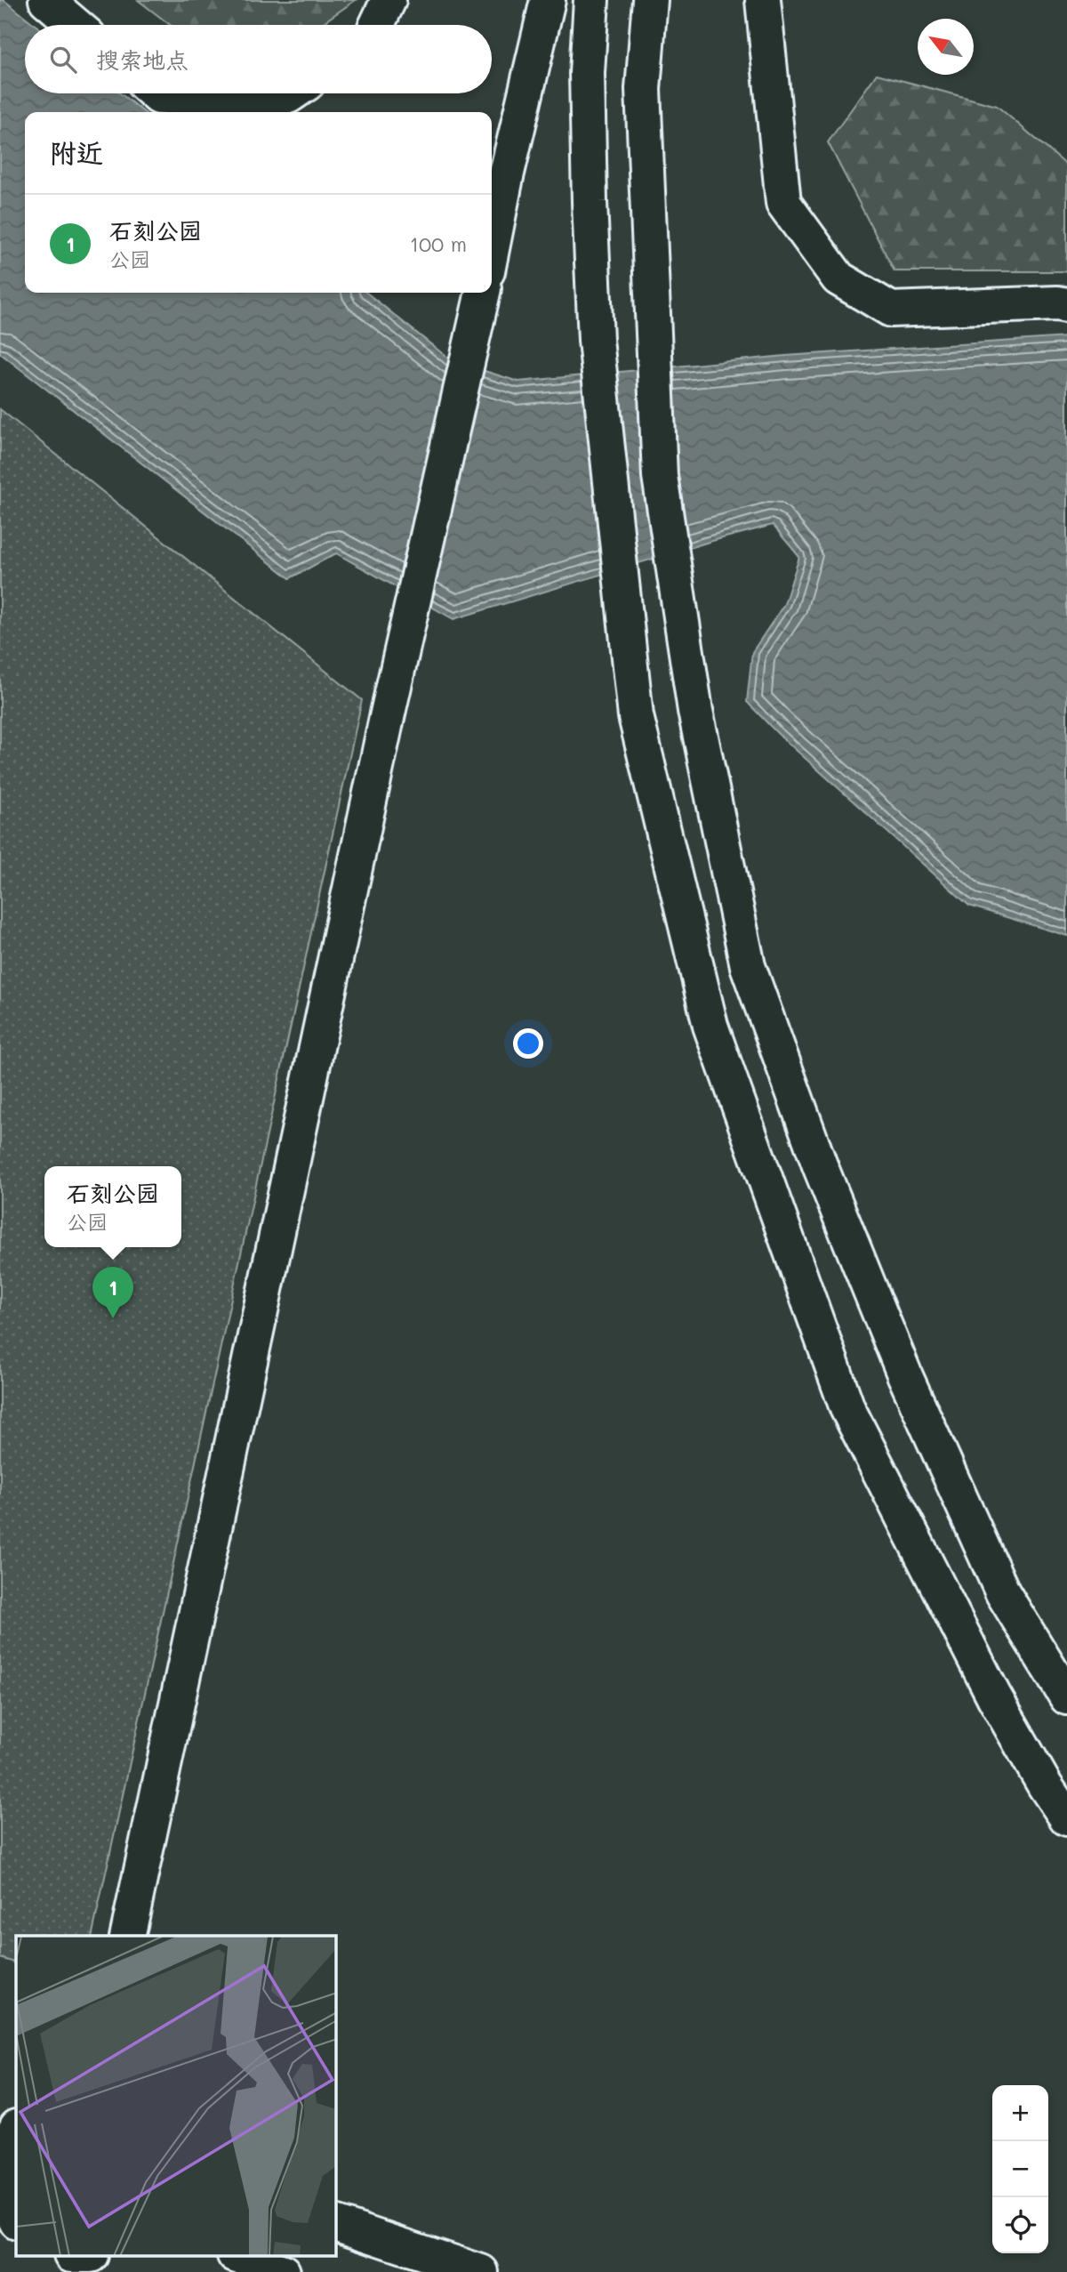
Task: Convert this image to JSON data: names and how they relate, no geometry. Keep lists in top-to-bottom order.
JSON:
{
  "north": "top left",
  "page": {
    "search": "搜索地点",
    "heading": "附近",
    "list": [
      {
        "mark": "1",
        "name": "石刻公园",
        "note": "公园",
        "value": "100 m"
      }
    ],
    "popup": ["石刻公园", "公园"],
    "pins": "1",
    "map_buttons": ["+", "−"]
  }
}
